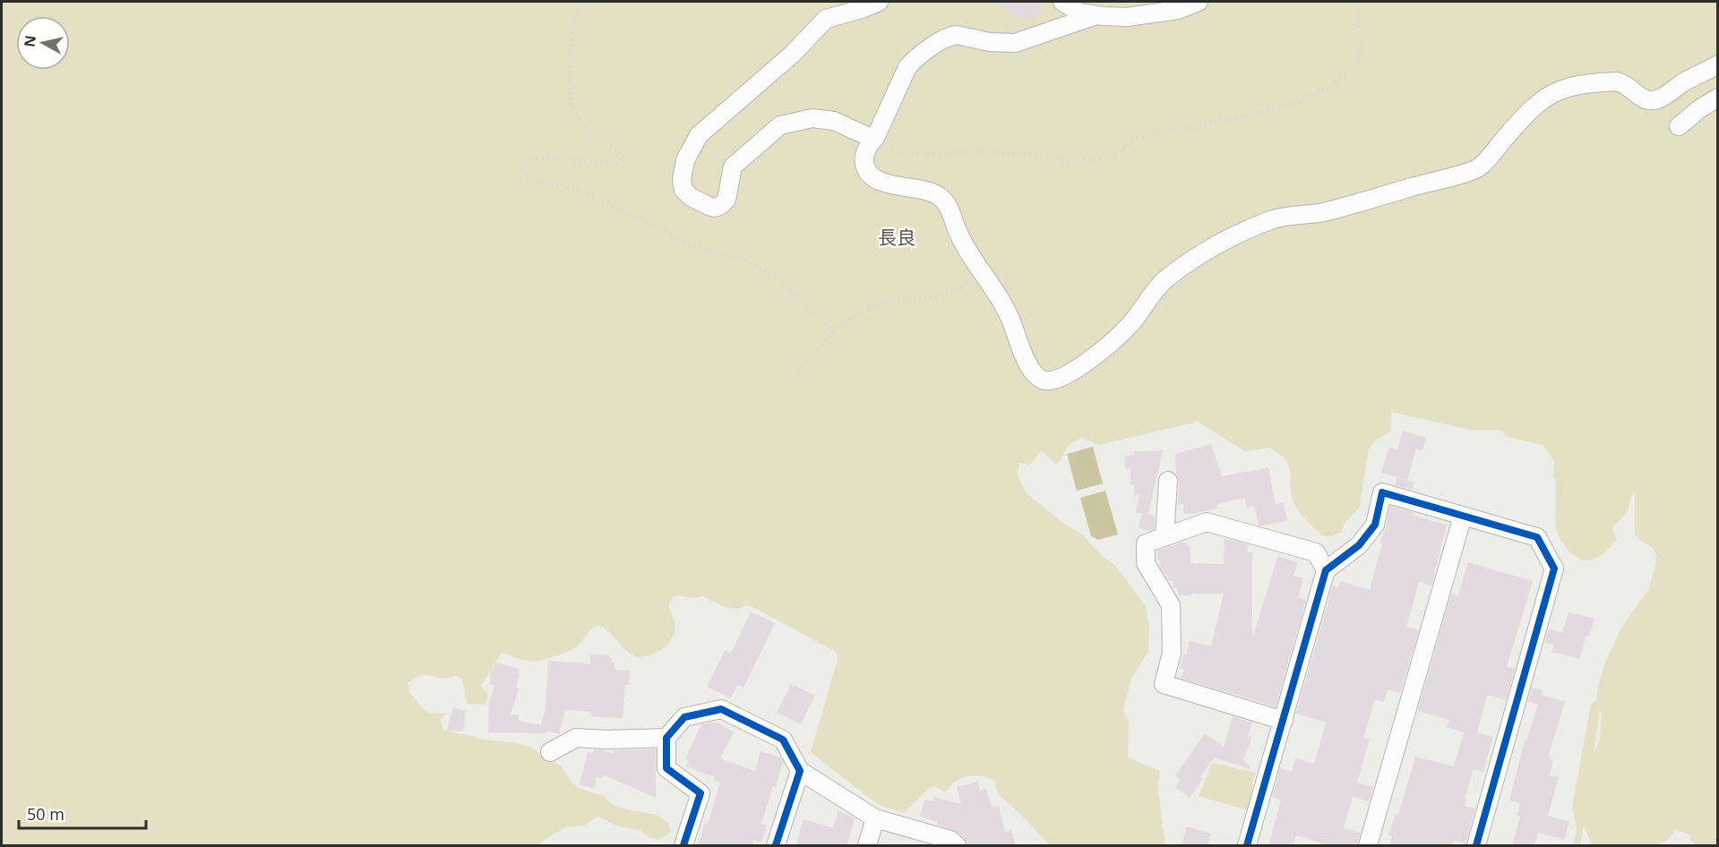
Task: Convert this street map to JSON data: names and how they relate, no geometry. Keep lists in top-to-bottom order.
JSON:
{
  "districts": ["長良"],
  "scale_bar": "50 m",
  "north": "left"
}
